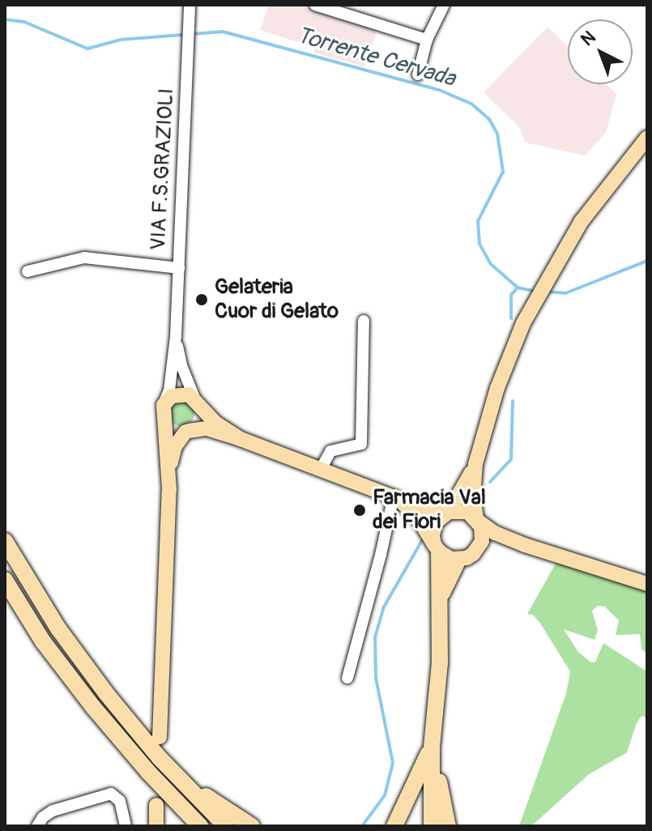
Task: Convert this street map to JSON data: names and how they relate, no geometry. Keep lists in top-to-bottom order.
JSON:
{
  "streets": {
    "street": ["VIA F.S.GRAZIOLI"]
  },
  "water": ["Torrente Cervada"],
  "places": ["Gelateria Cuor di Gelato", "Farmacia Val dei Fiori"],
  "north": "top left"
}
